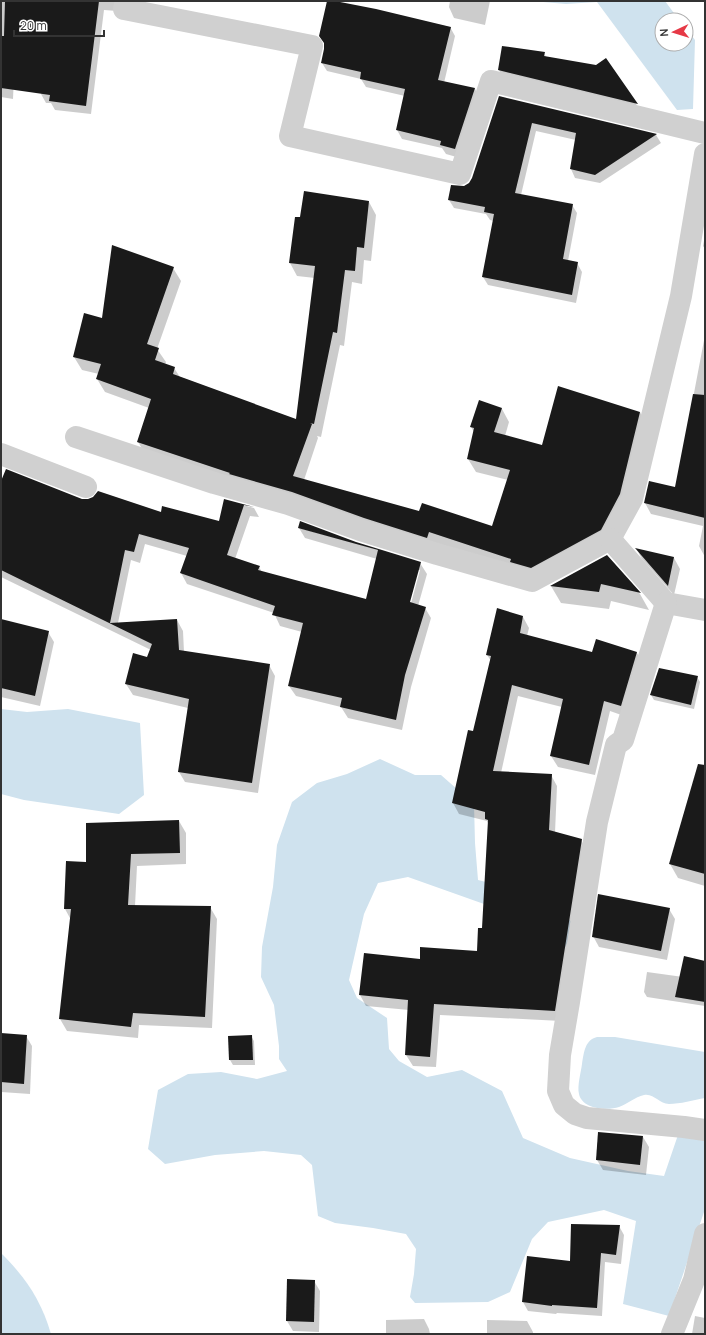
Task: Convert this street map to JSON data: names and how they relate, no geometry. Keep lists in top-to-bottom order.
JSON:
{
  "scale_bar": "20 m",
  "north": "left"
}
